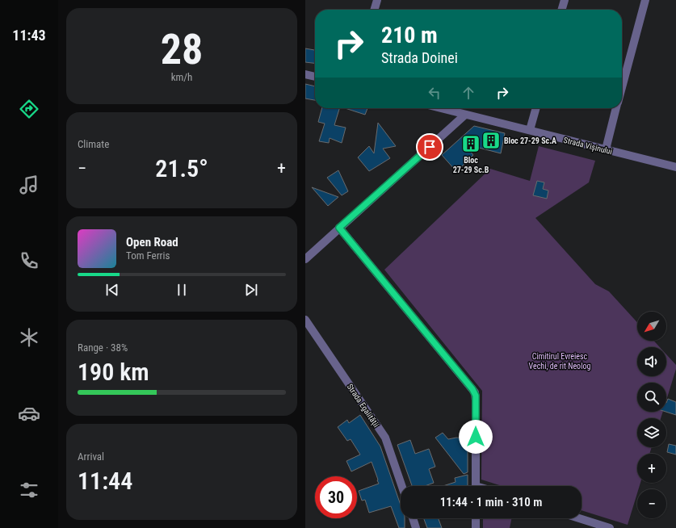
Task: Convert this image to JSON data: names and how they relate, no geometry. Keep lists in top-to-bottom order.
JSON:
{
  "streets": {
    "street": ["Strada Vișinului", "Strada Egalității"]
  },
  "parks": ["Cimitirul Evreiesc Vechi, de rit Neolog"],
  "places": {
    "building": ["Bloc 27-29 Sc.A", "Bloc 27-29 Sc.B"]
  },
  "north": "bottom left",
  "page": {
    "tabs": "11:43",
    "tile": [
      ["28", "km/h"],
      "Climate",
      ["Range · 38%", "190 km"],
      ["Arrival", "11:44"]
    ],
    "turn": ["210 m", "Strada Doinei"],
    "heat": ["−", "21.5°", "+"],
    "song": ["Open Road", "Tom Ferris"],
    "map_buttons": ["+", "−"],
    "limit": "30",
    "trip": "11:44 · 1 min · 310 m"
  }
}
